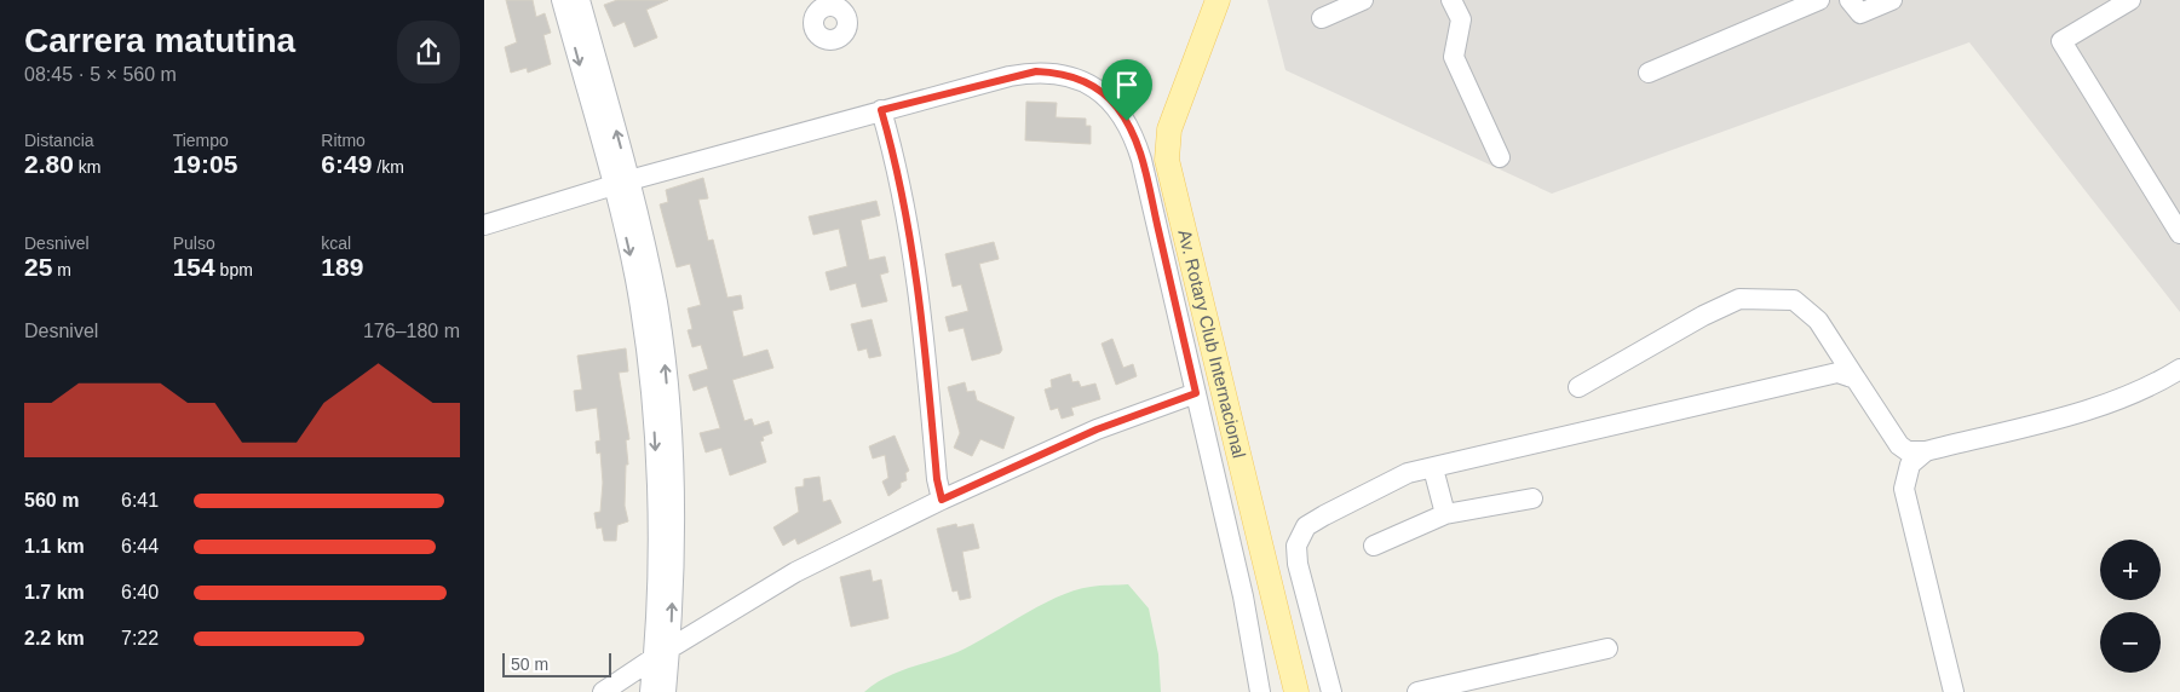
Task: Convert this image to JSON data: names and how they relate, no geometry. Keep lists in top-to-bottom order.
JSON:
{
  "streets": {
    "main road": ["Av. Rotary Club Internacional"]
  },
  "scale_bar": "50 m",
  "page": {
    "heading": ["Carrera matutina", "08:45 · 5 × 560 m"],
    "stats": [
      ["Distancia", "2.80 km"],
      ["Tiempo", "19:05"],
      ["Ritmo", "6:49 /km"],
      ["Desnivel", "25 m"],
      ["Pulso", "154 bpm"],
      ["kcal", "189"]
    ],
    "chart": ["Desnivel", "176–180 m"],
    "list": [
      {
        "name": "560 m",
        "note": "6:41"
      },
      {
        "name": "1.1 km",
        "note": "6:44"
      },
      {
        "name": "1.7 km",
        "note": "6:40"
      },
      {
        "name": "2.2 km",
        "note": "7:22"
      }
    ],
    "map_buttons": ["+", "−"],
    "scale": "50 m"
  }
}
